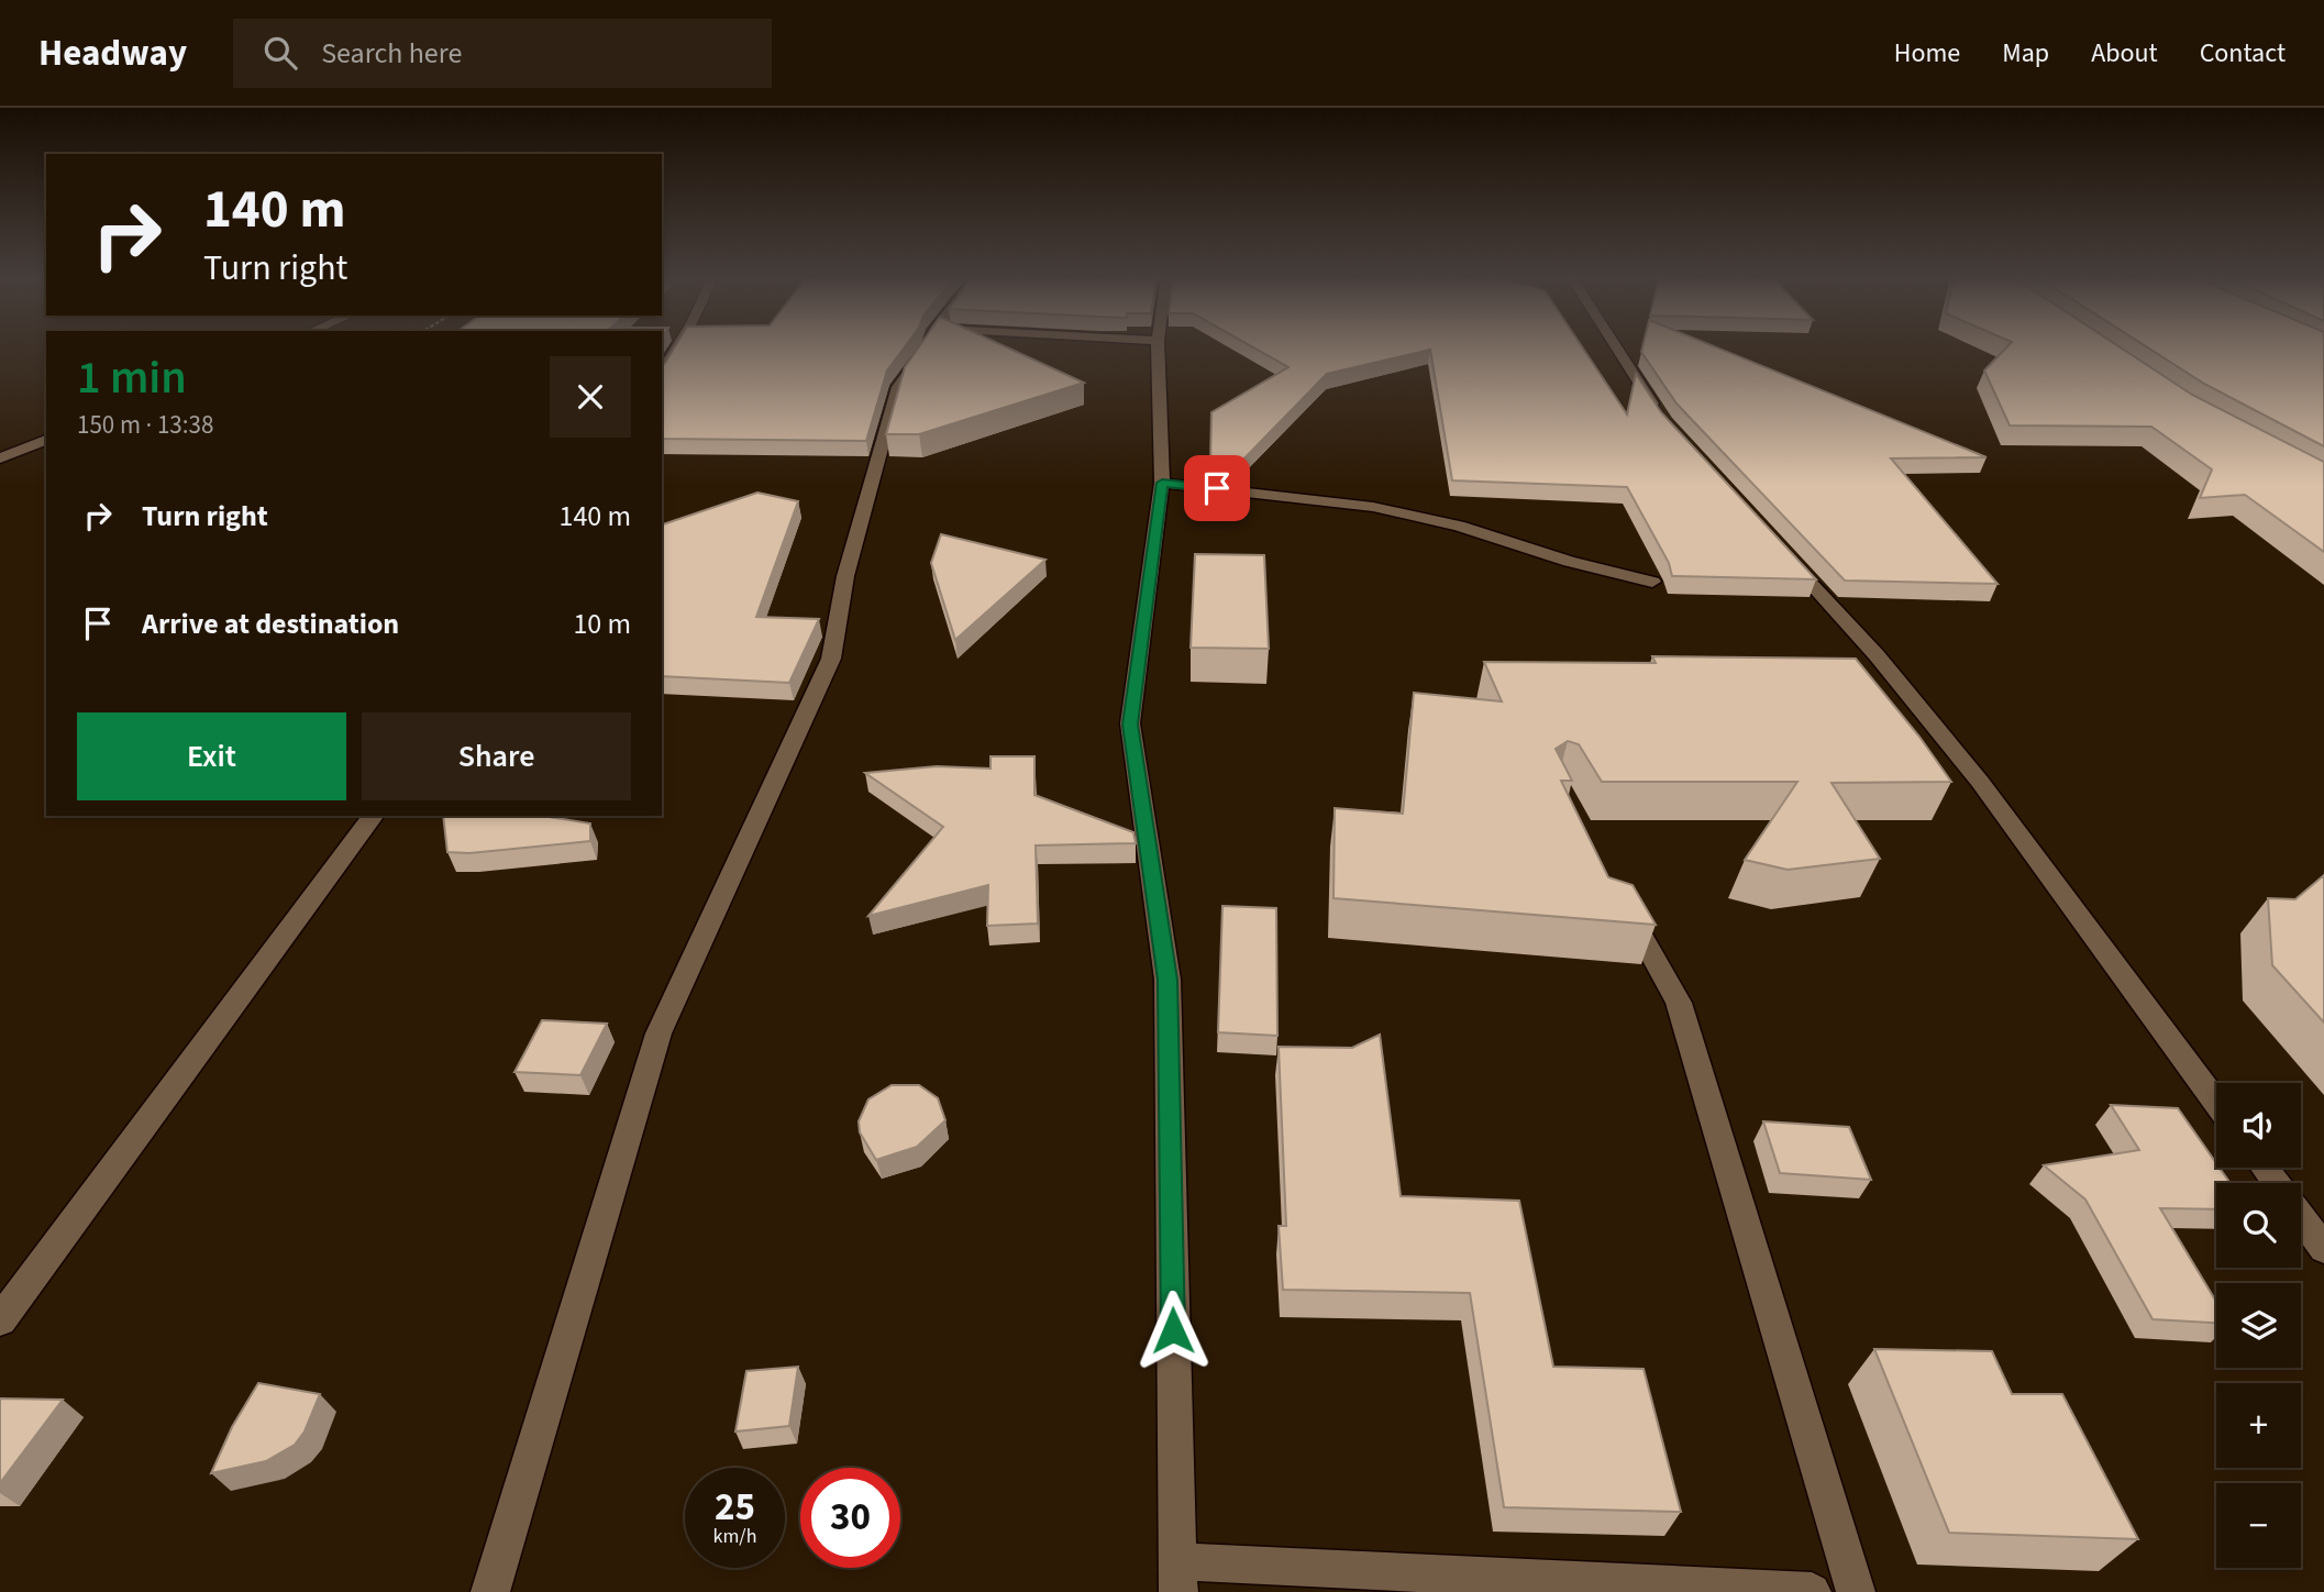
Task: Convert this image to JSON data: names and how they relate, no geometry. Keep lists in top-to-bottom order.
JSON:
{
  "page": {
    "header": "Headway",
    "search": "Search here",
    "nav": [
      "Home",
      "Map",
      "About",
      "Contact"
    ],
    "turn": ["140 m", "Turn right"],
    "heading": ["1 min", "150 m · 13:38"],
    "list": [
      {
        "name": "Turn right",
        "value": "140 m"
      },
      {
        "name": "Arrive at destination",
        "value": "10 m"
      }
    ],
    "buttons": ["Exit", "Share"],
    "map_buttons": ["+", "−"],
    "speed": "25 km/h",
    "limit": "30"
  }
}
